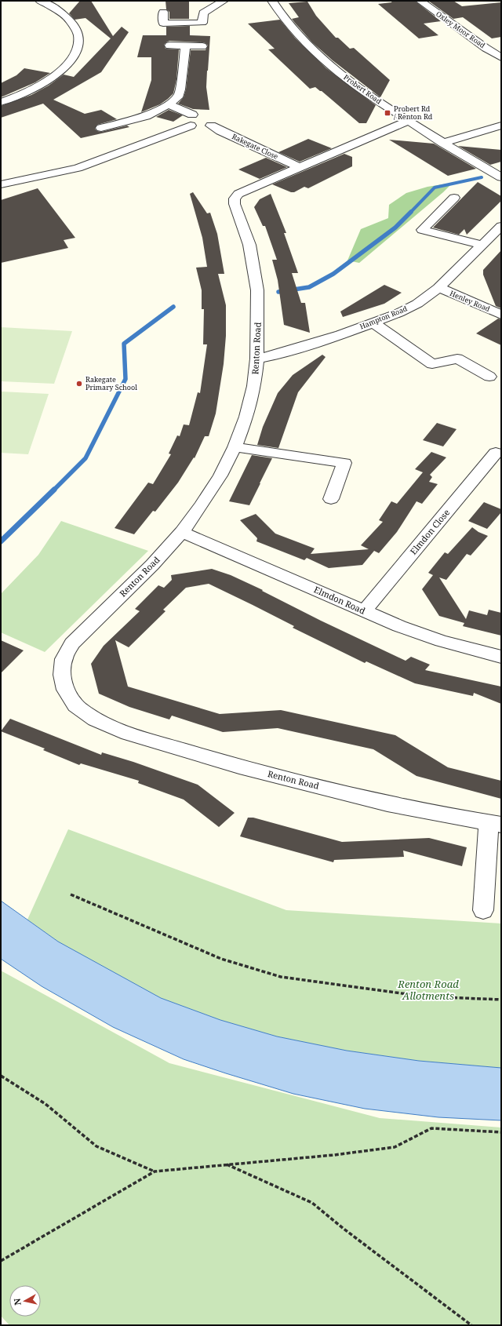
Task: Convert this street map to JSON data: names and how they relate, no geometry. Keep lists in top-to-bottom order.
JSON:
{
  "streets": {
    "street": [
      "Oxley Moor Road",
      "Probert Road",
      "Rakegate Close",
      "Henley Road",
      "Hampton Road",
      "Renton Road",
      "Elmdon Close",
      "Elmdon Road"
    ]
  },
  "crossings": [
    ["Probert Road", "Renton Road"],
    ["Rakegate Close", "Renton Road"],
    ["Henley Road", "Hampton Road"],
    ["Hampton Road", "Renton Road"],
    ["Renton Road", "Elmdon Road"],
    ["Elmdon Close", "Elmdon Road"]
  ],
  "parks": ["Renton Road Allotments"],
  "places": {
    "transit": ["Probert Rd / Renton Rd"],
    "other": ["Rakegate Primary School"]
  },
  "north": "left"
}
